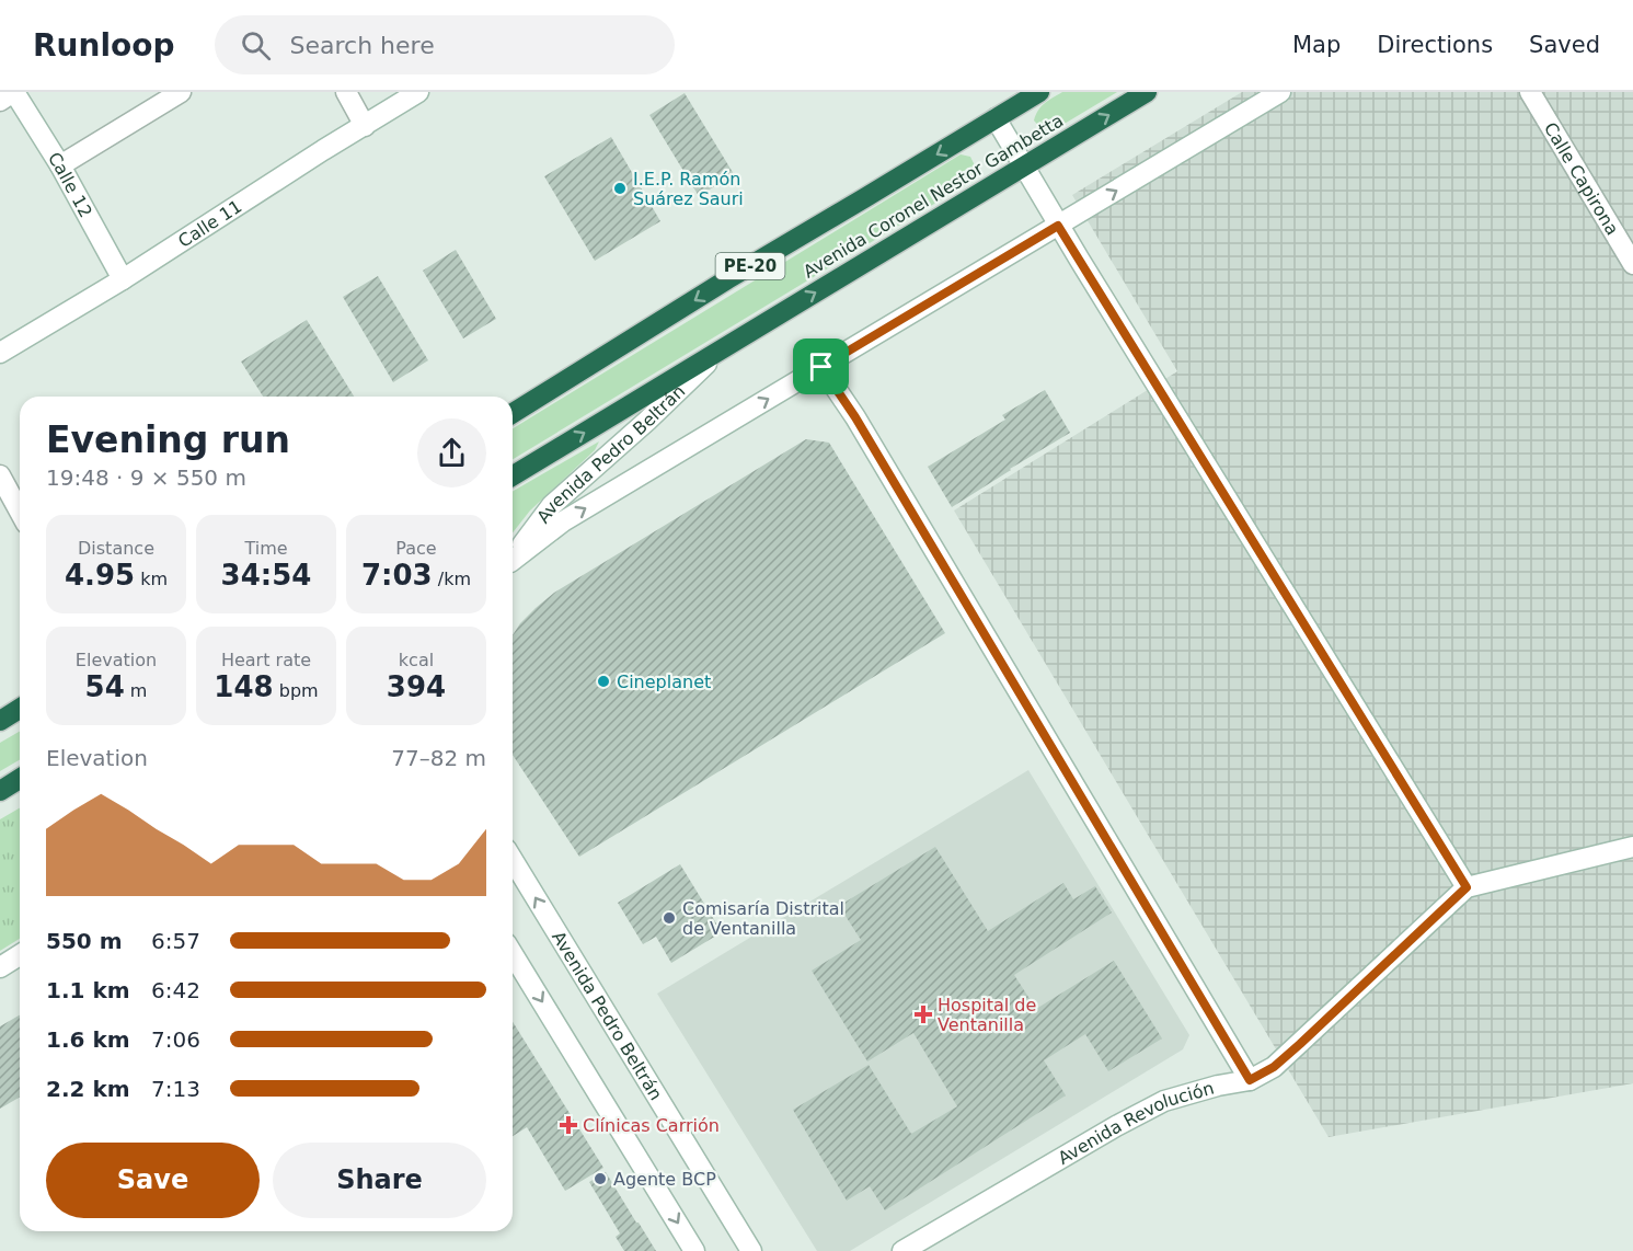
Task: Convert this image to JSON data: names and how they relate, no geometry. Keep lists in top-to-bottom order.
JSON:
{
  "streets": {
    "highway": ["Avenida Coronel Nestor Gambetta", "PE-20"],
    "street": [
      "Calle Capirona",
      "Calle 12",
      "Calle 11",
      "Avenida Pedro Beltrán",
      "Avenida Revolución"
    ]
  },
  "crossings": [
    ["Calle 12", "Calle 11"],
    ["Avenida Coronel Nestor Gambetta", "Avenida Pedro Beltrán"]
  ],
  "places": {
    "other": [
      "I.E.P. Ramón Suárez Sauri",
      "Cineplanet",
      "Comisaría Distrital de Ventanilla",
      "Agente BCP"
    ],
    "health": ["Hospital de Ventanilla", "Clínicas Carrión"]
  },
  "page": {
    "header": "Runloop",
    "search": "Search here",
    "nav": ["Map", "Directions", "Saved"],
    "heading": ["Evening run", "19:48 · 9 × 550 m"],
    "stats": [
      ["Distance", "4.95 km"],
      ["Time", "34:54"],
      ["Pace", "7:03 /km"],
      ["Elevation", "54 m"],
      ["Heart rate", "148 bpm"],
      ["kcal", "394"]
    ],
    "chart": ["Elevation", "77–82 m"],
    "list": [
      {
        "name": "550 m",
        "note": "6:57"
      },
      {
        "name": "1.1 km",
        "note": "6:42"
      },
      {
        "name": "1.6 km",
        "note": "7:06"
      },
      {
        "name": "2.2 km",
        "note": "7:13"
      }
    ],
    "buttons": ["Save", "Share"]
  }
}
